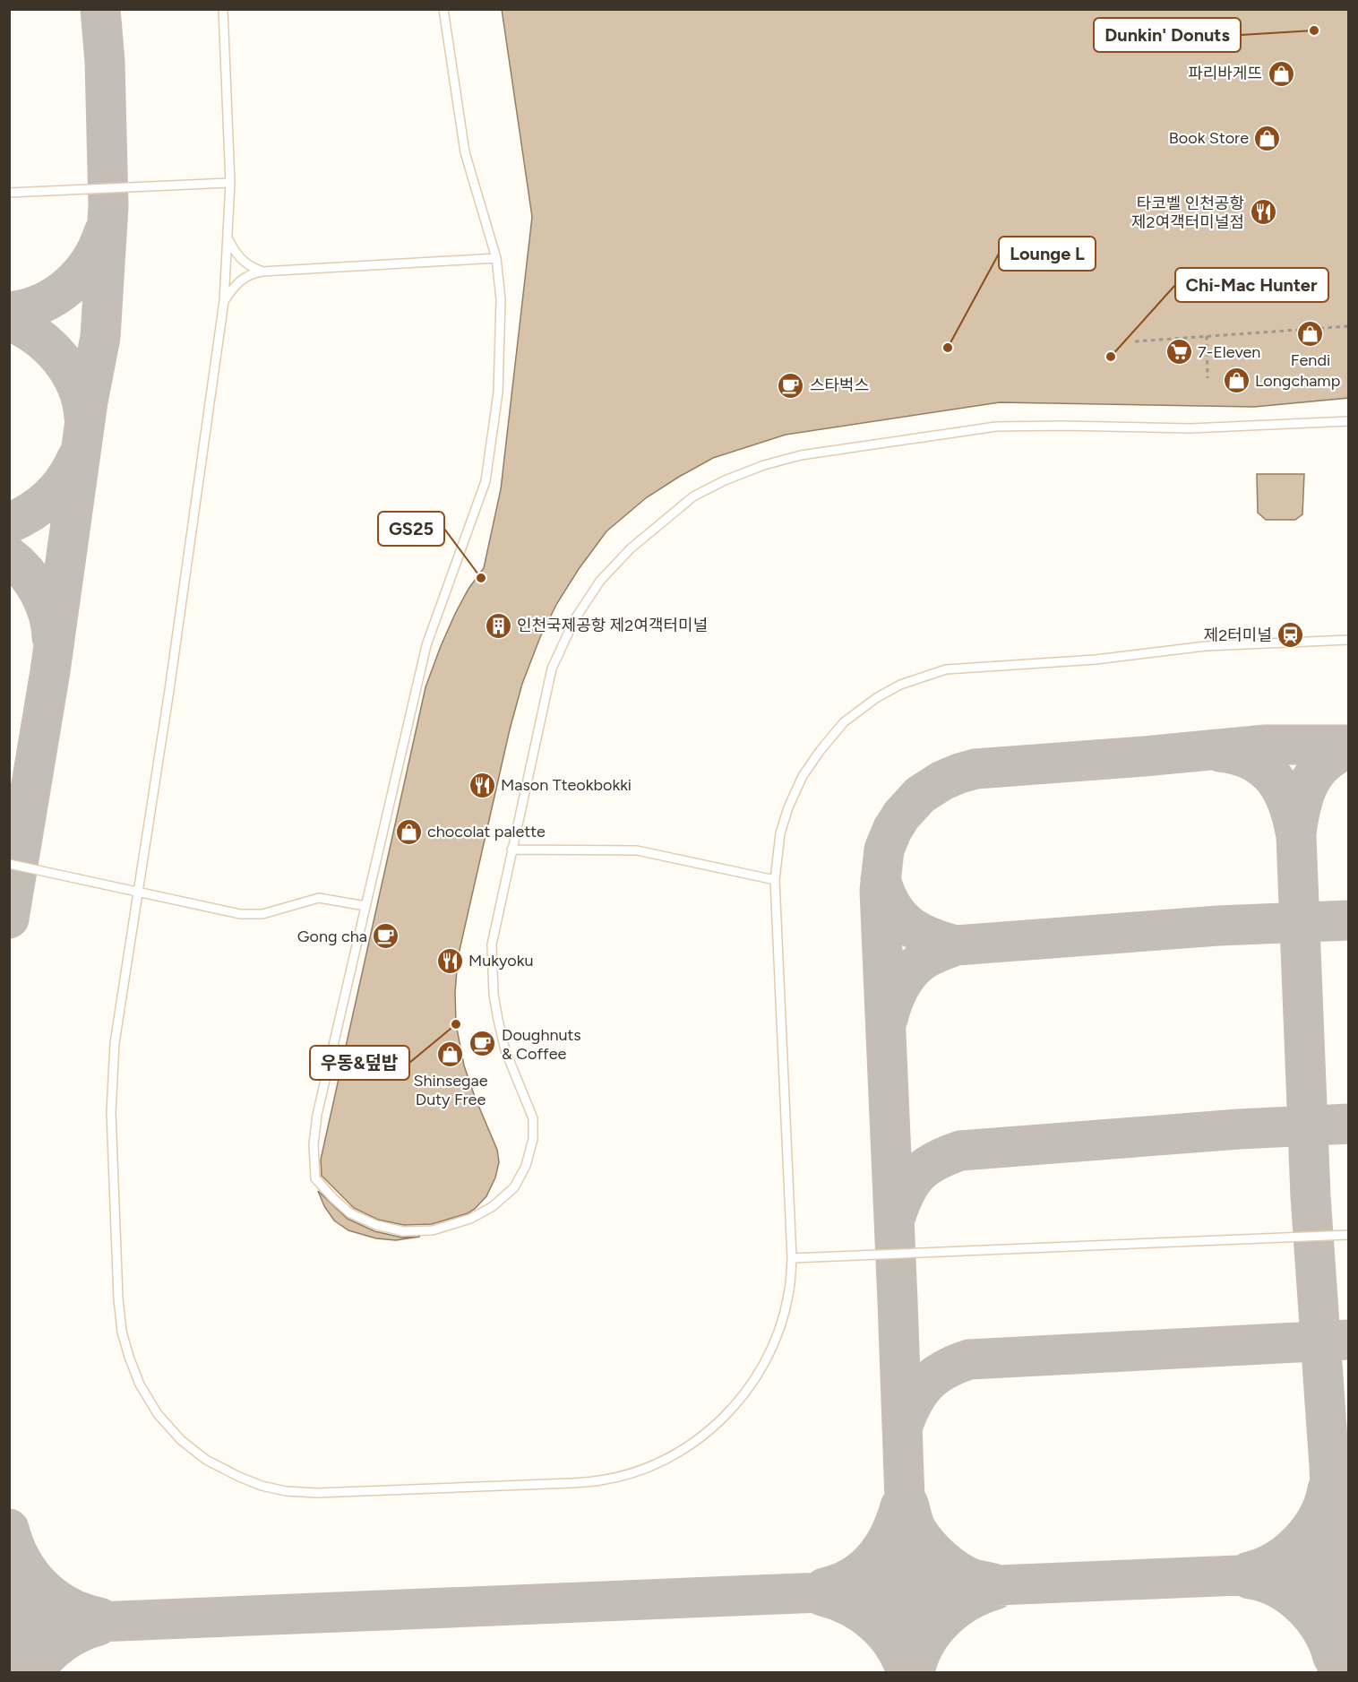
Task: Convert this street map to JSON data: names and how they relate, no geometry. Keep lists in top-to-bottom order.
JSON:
{
  "places": {
    "other": [
      "Dunkin' Donuts",
      "Lounge L",
      "Chi-Mac Hunter",
      "GS25",
      "우동&덮밥"
    ],
    "shop": [
      "파리바게뜨",
      "Book Store",
      "Fendi",
      "Longchamp",
      "chocolat palette",
      "Shinsegae Duty Free"
    ],
    "restaurant": ["타코벨 인천공항 제2여객터미널점", "Mason Tteokbokki", "Mukyoku"],
    "supermarket": ["7-Eleven"],
    "cafe": ["스타벅스", "Gong cha", "Doughnuts & Coffee"],
    "building": ["인천국제공항 제2여객터미널"],
    "station": ["제2터미널"]
  }
}
